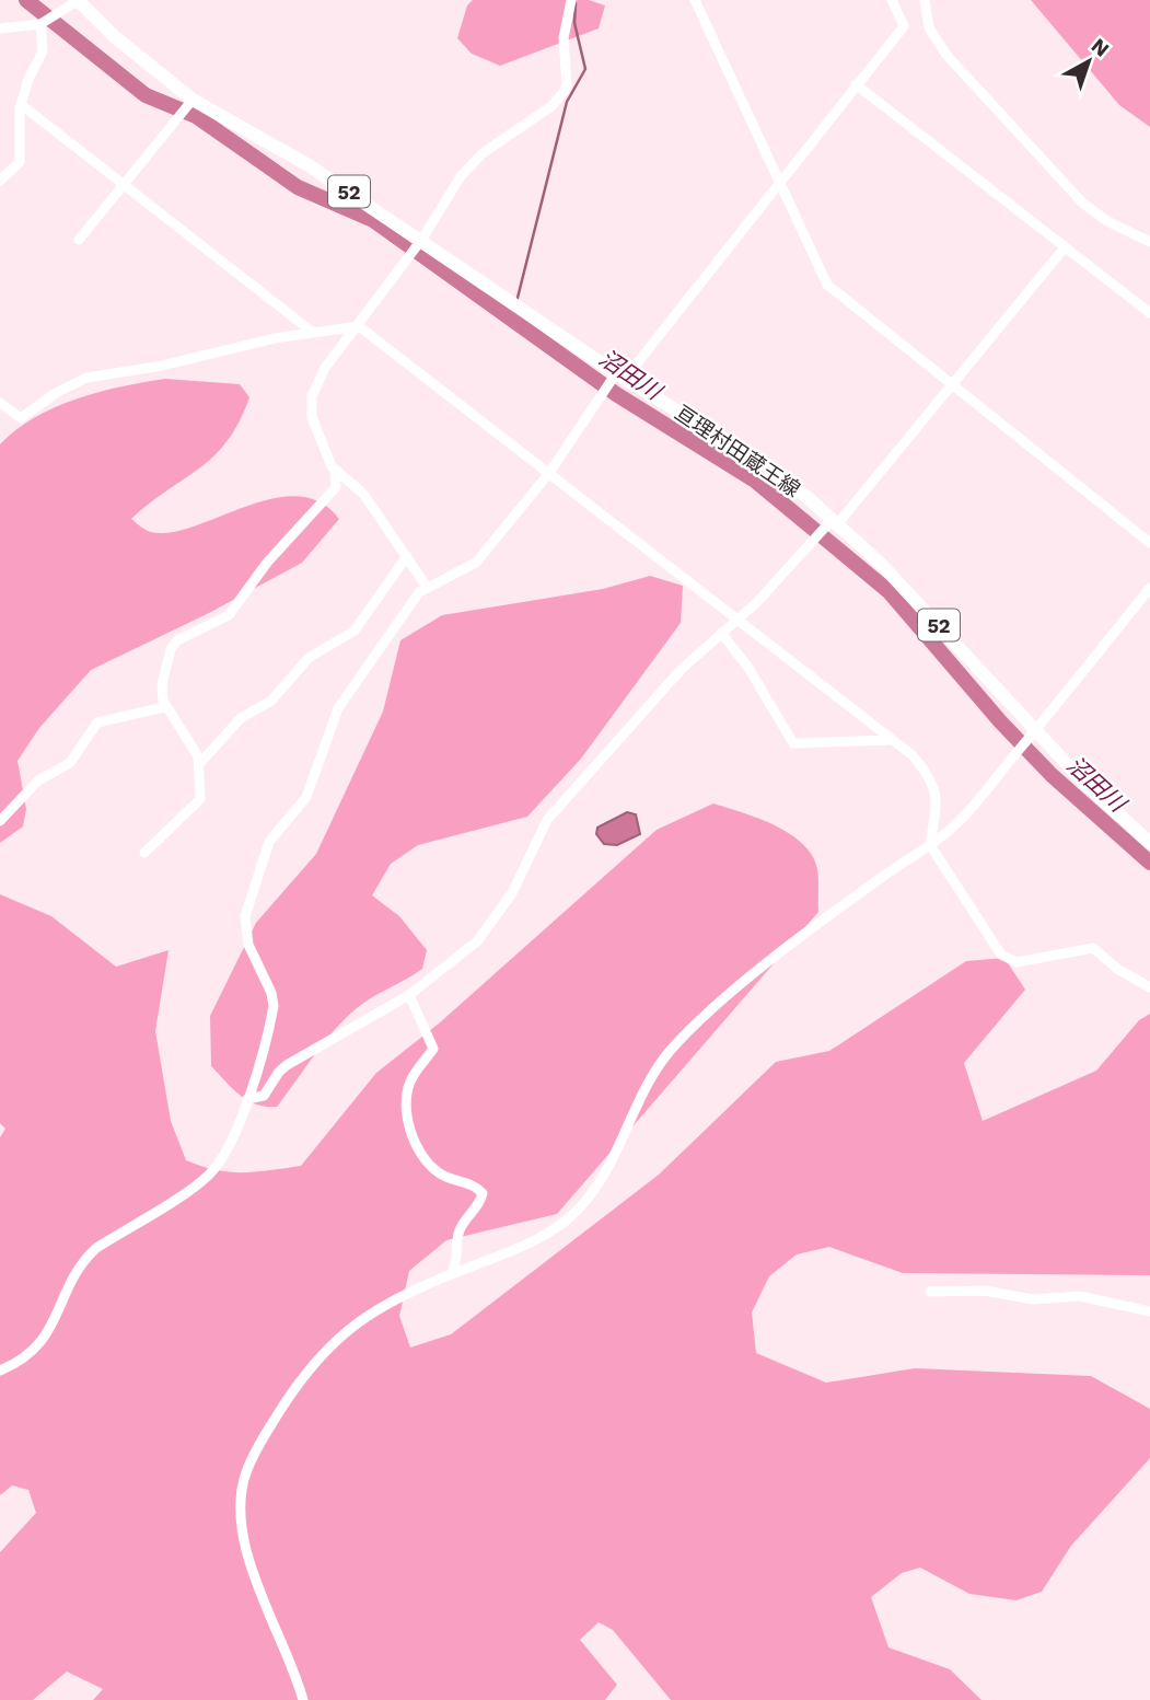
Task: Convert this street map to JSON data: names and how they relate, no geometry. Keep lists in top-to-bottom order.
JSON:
{
  "streets": {
    "main road": ["52", "亘理村田蔵王線"]
  },
  "water": ["沼田川"],
  "north": "top right"
}
